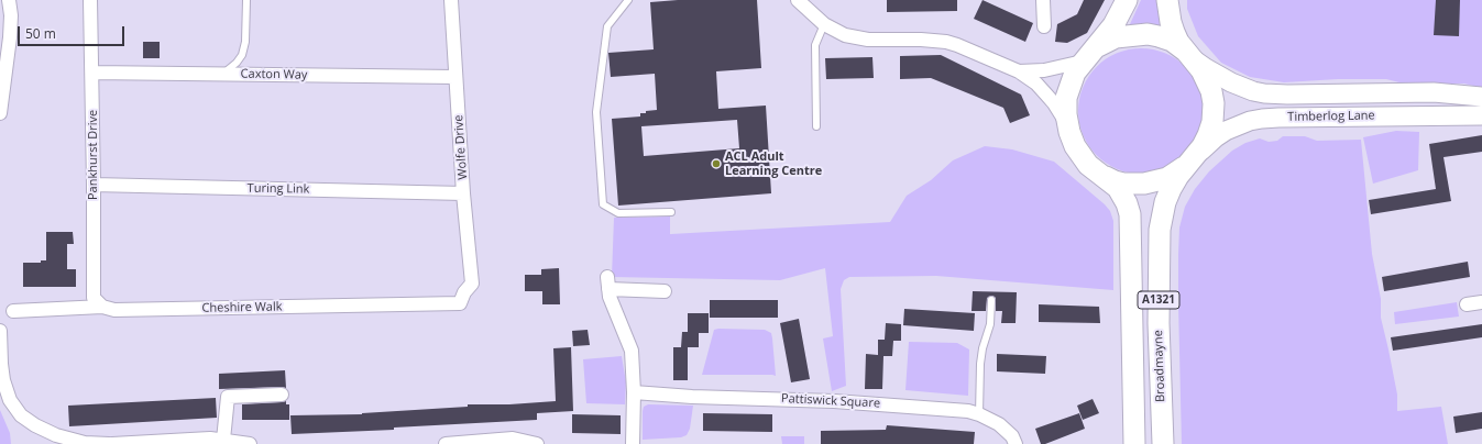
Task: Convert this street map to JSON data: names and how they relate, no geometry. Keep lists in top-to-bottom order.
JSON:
{
  "streets": {
    "main road": ["Timberlog Lane", "A1321", "Broadmayne"],
    "street": [
      "Caxton Way",
      "Wolfe Drive",
      "Pankhurst Drive",
      "Turing Link",
      "Cheshire Walk",
      "Pattiswick Square"
    ]
  },
  "crossings": [
    ["Caxton Way", "Wolfe Drive"],
    ["Caxton Way", "Pankhurst Drive"],
    ["Timberlog Lane", "Broadmayne"],
    ["Wolfe Drive", "Turing Link"],
    ["Wolfe Drive", "Cheshire Walk"],
    ["Pankhurst Drive", "Turing Link"],
    ["Pankhurst Drive", "Cheshire Walk"]
  ],
  "places": ["ACL Adult Learning Centre"],
  "scale_bar": "50 m"
}
